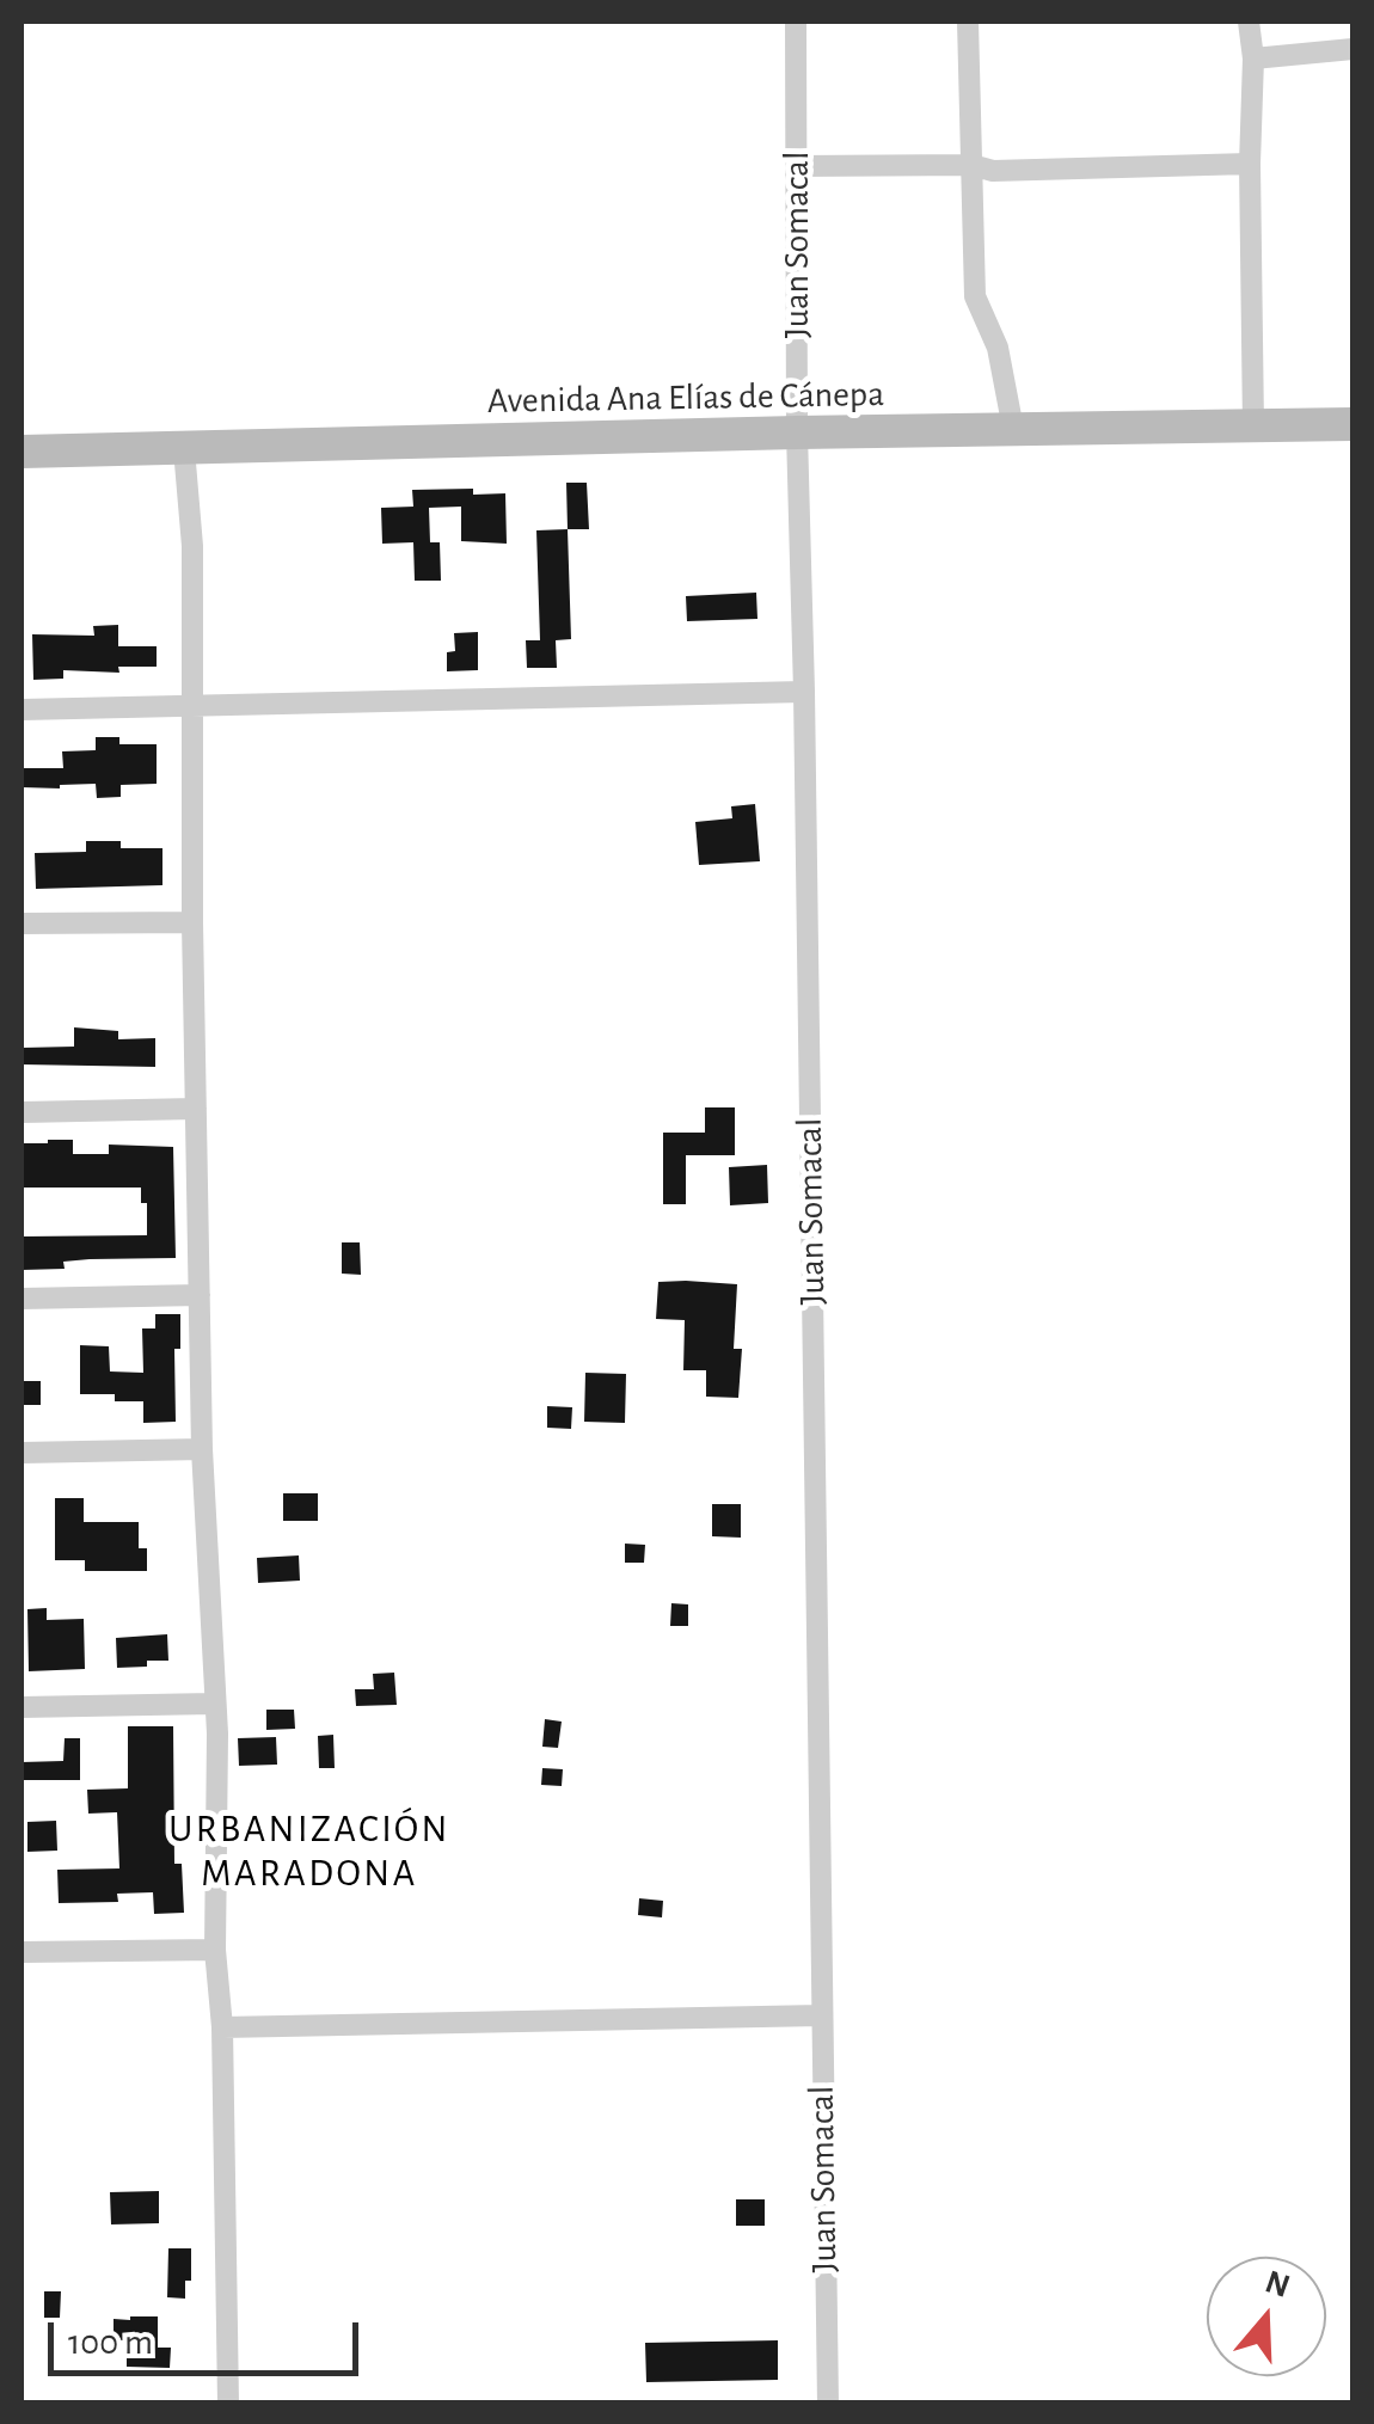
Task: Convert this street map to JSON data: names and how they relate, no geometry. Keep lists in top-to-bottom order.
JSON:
{
  "streets": {
    "main road": ["Avenida Ana Elías de Cánepa"],
    "street": ["Juan Somacal"]
  },
  "crossings": [
    ["Juan Somacal", "Avenida Ana Elías de Cánepa"]
  ],
  "districts": ["URBANIZACIÓN MARADONA"],
  "scale_bar": "100 m",
  "north": "top"
}
